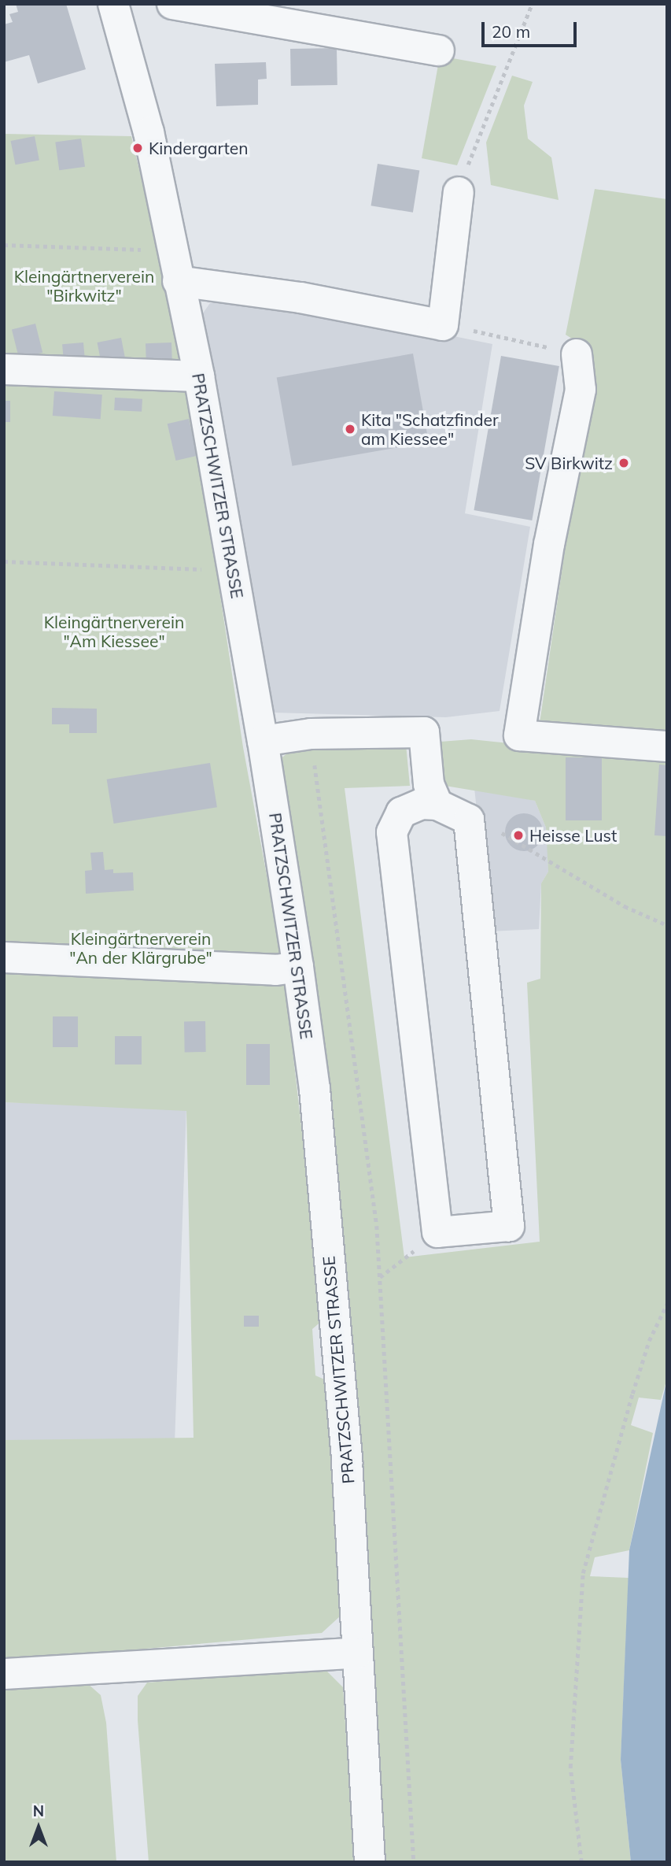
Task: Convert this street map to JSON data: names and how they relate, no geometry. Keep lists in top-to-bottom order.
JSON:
{
  "streets": {
    "street": ["PRATZSCHWITZER STRASSE"]
  },
  "parks": ["Kleingärtnerverein \"Birkwitz\"", "Kleingärtnerverein \"Am Kiessee\"", "Kleingärtnerverein \"An der Klärgrube\""],
  "places": [
    "Kindergarten",
    "Kita \"Schatzfinder am Kiessee\"",
    "SV Birkwitz",
    "Heisse Lust"
  ],
  "scale_bar": "20 m",
  "north": "top"
}
